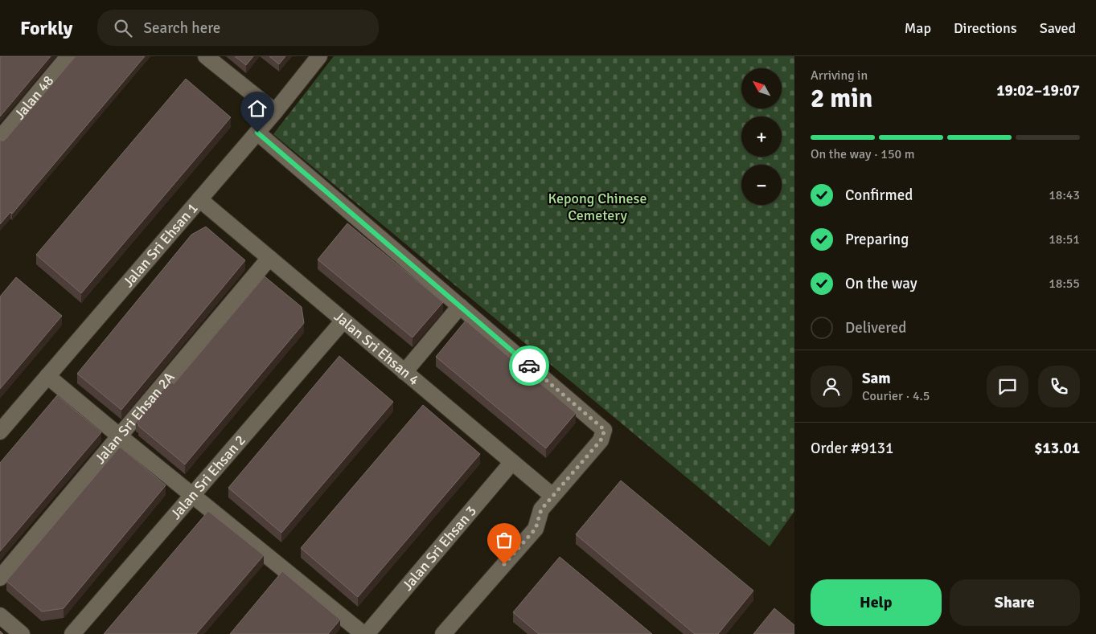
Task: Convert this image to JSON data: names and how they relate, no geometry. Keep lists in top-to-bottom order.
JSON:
{
  "streets": {
    "street": [
      "Jalan 48",
      "Jalan Sri Ehsan 1",
      "Jalan Sri Ehsan 4",
      "Jalan Sri Ehsan 2A",
      "Jalan Sri Ehsan 2",
      "Jalan Sri Ehsan 3"
    ]
  },
  "crossings": [
    ["Jalan Sri Ehsan 1", "Jalan Sri Ehsan 4"],
    ["Jalan Sri Ehsan 4", "Jalan Sri Ehsan 2A"],
    ["Jalan Sri Ehsan 4", "Jalan Sri Ehsan 2"],
    ["Jalan Sri Ehsan 4", "Jalan Sri Ehsan 3"]
  ],
  "parks": ["Kepong Chinese Cemetery"],
  "north": "top left",
  "page": {
    "header": "Forkly",
    "search": "Search here",
    "nav": ["Map", "Directions", "Saved"],
    "heading": ["2 min", "Arriving in", "19:02–19:07"],
    "panel": [
      "Sam",
      "Courier · 4.5",
      "Order #9131",
      "$13.01"
    ],
    "map_buttons": ["+", "−"],
    "bar": "On the way · 150 m",
    "list": [
      ["Confirmed", "18:43"],
      ["Preparing", "18:51"],
      ["On the way", "18:55"],
      "Delivered"
    ],
    "buttons": ["Help", "Share"]
  }
}
